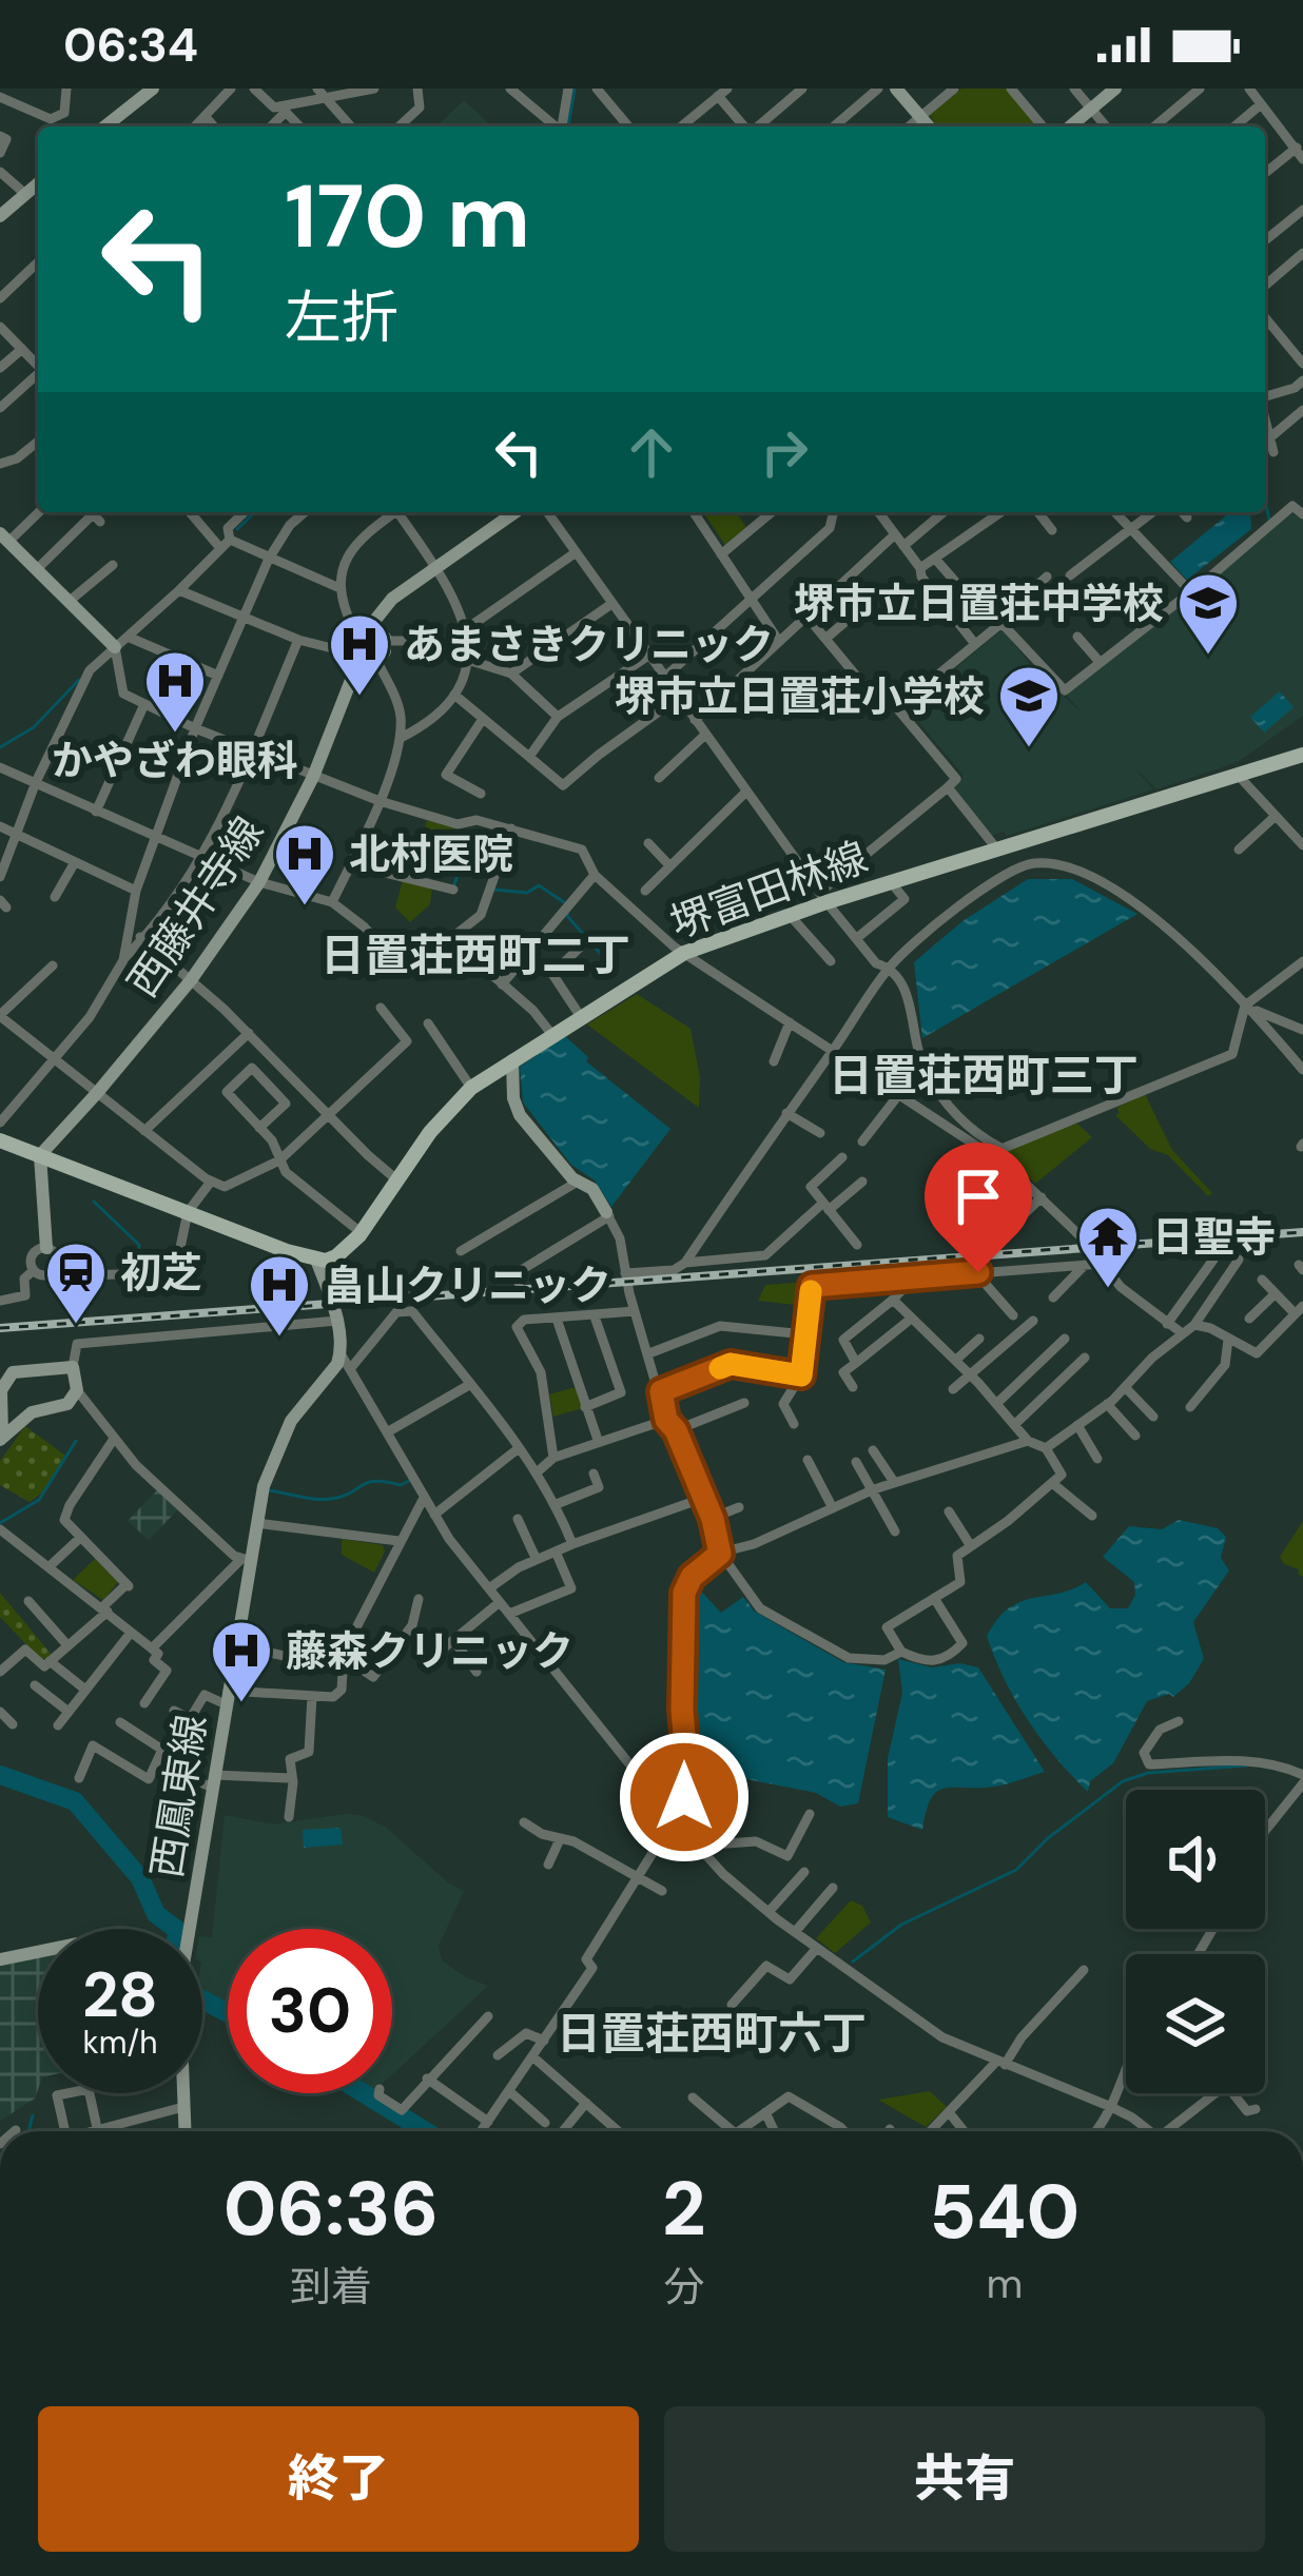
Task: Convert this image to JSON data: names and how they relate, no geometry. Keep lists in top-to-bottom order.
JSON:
{
  "streets": {
    "main road": ["堺富田林線", "西藤井寺線", "西鳳東線"]
  },
  "districts": ["日置荘西町二丁", "日置荘西町三丁", "日置荘西町六丁"],
  "places": {
    "school or university": ["堺市立日置荘中学校", "堺市立日置荘小学校"],
    "hospital": [
      "あまさきクリニック",
      "かやざわ眼科",
      "北村医院",
      "畠山クリニック",
      "藤森クリニック"
    ],
    "temple": ["日聖寺"],
    "station": ["初芝"]
  },
  "page": {
    "status": "06:34",
    "turn": ["170 m", "左折"],
    "speed": "28 km/h",
    "limit": "30",
    "eta": [
      "06:36",
      "到着",
      "2",
      "分",
      "540",
      "m"
    ],
    "buttons": ["終了", "共有"]
  }
}
